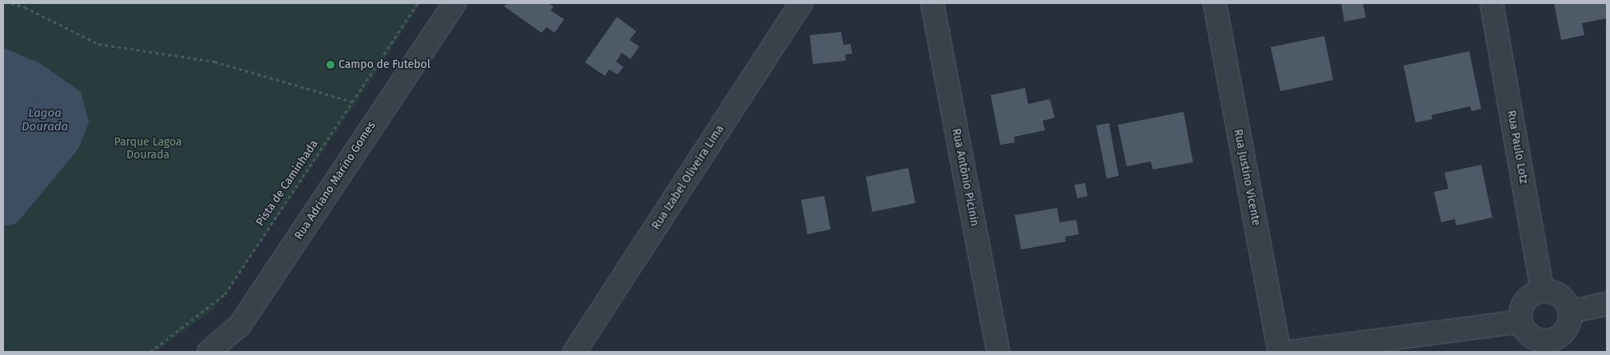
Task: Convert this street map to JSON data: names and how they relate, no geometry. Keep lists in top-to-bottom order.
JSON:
{
  "streets": {
    "street": [
      "Rua Paulo Lotz",
      "Rua Izabel Oliveira Lima",
      "Rua Antônio Picinin",
      "Rua Justino Vicente",
      "Rua Adriano Marino Gomes"
    ],
    "path": ["Pista de Caminhada"]
  },
  "water": ["Lagoa Dourada"],
  "parks": ["Parque Lagoa Dourada"],
  "places": ["Campo de Futebol"]
}
